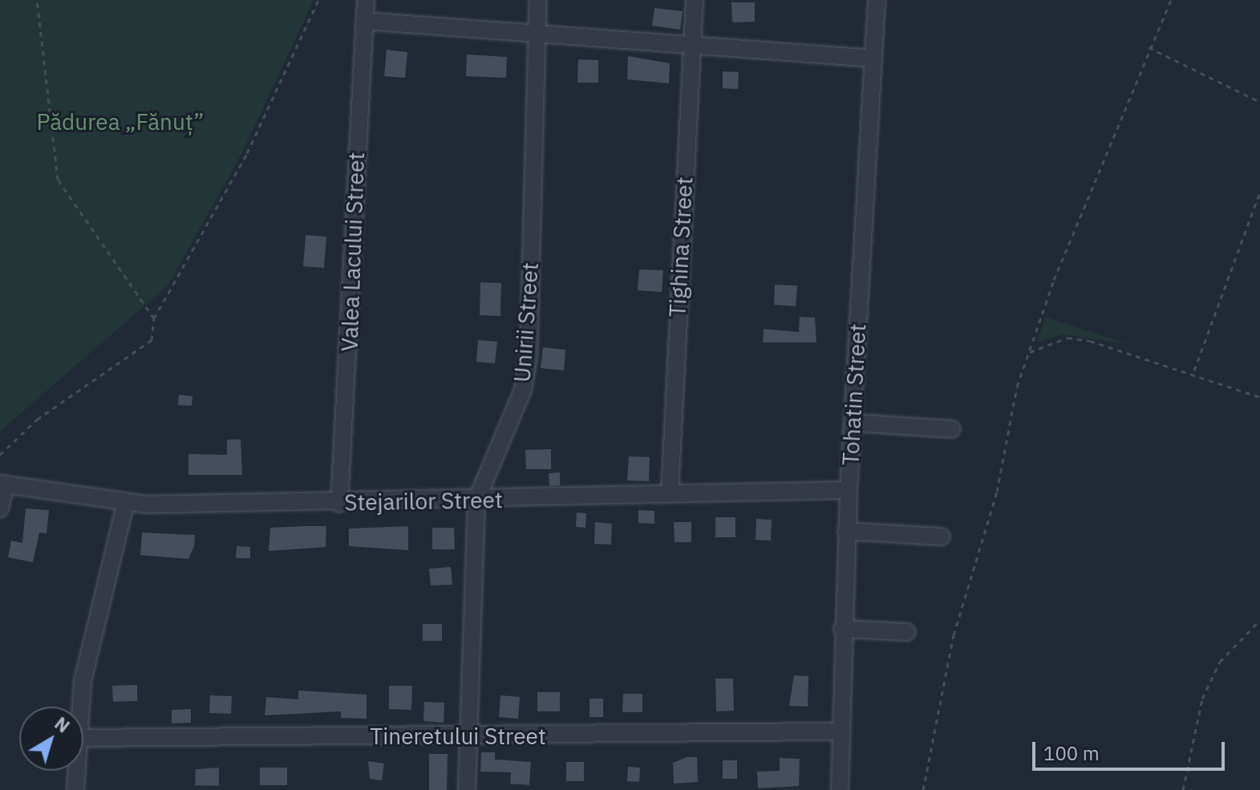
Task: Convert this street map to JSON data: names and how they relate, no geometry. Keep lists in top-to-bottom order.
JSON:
{
  "streets": {
    "street": [
      "Tighina Street",
      "Valea Lacului Street",
      "Unirii Street",
      "Tohatin Street",
      "Stejarilor Street",
      "Tineretului Street"
    ]
  },
  "crossings": [
    ["Tighina Street", "Stejarilor Street"],
    ["Valea Lacului Street", "Stejarilor Street"],
    ["Unirii Street", "Stejarilor Street"],
    ["Unirii Street", "Tineretului Street"],
    ["Tohatin Street", "Stejarilor Street"],
    ["Tohatin Street", "Tineretului Street"]
  ],
  "parks": ["Pădurea „Fănuț”"],
  "scale_bar": "100 m",
  "north": "top right"
}
